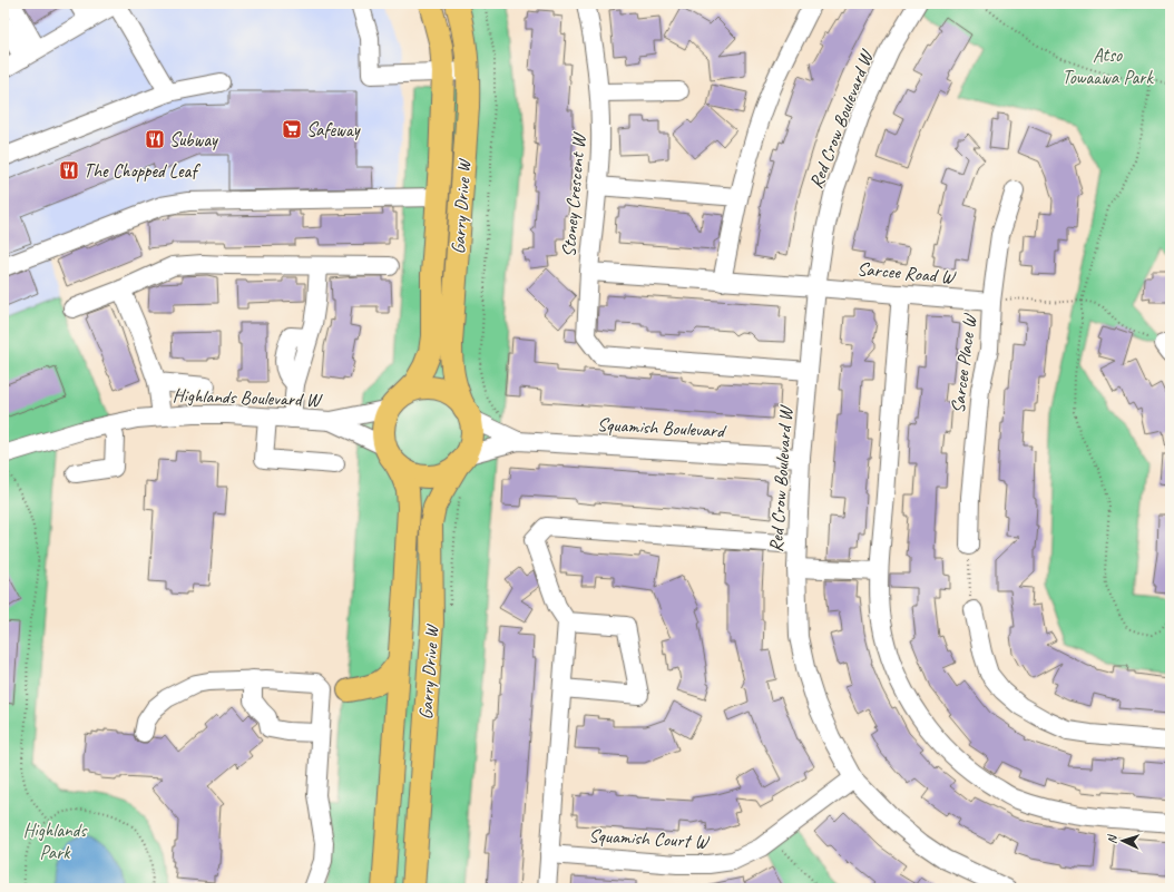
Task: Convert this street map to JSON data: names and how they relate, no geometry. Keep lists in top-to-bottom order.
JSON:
{
  "streets": {
    "main road": ["Garry Drive W"],
    "street": [
      "Red Crow Boulevard W",
      "Stoney Crescent W",
      "Sarcee Road W",
      "Sarcee Place W",
      "Highlands Boulevard W",
      "Squamish Boulevard",
      "Squamish Court W"
    ]
  },
  "crossings": [
    ["Red Crow Boulevard W", "Stoney Crescent W"],
    ["Red Crow Boulevard W", "Sarcee Road W"],
    ["Red Crow Boulevard W", "Squamish Boulevard"],
    ["Red Crow Boulevard W", "Squamish Court W"],
    ["Stoney Crescent W", "Sarcee Road W"],
    ["Garry Drive W", "Highlands Boulevard W"],
    ["Garry Drive W", "Squamish Boulevard"],
    ["Sarcee Road W", "Sarcee Place W"],
    ["Highlands Boulevard W", "Squamish Boulevard"]
  ],
  "parks": ["Atso Towaawa Park", "Highlands Park"],
  "places": {
    "supermarket": ["Safeway"],
    "restaurant": ["Subway", "The Chopped Leaf"]
  },
  "north": "left"
}
